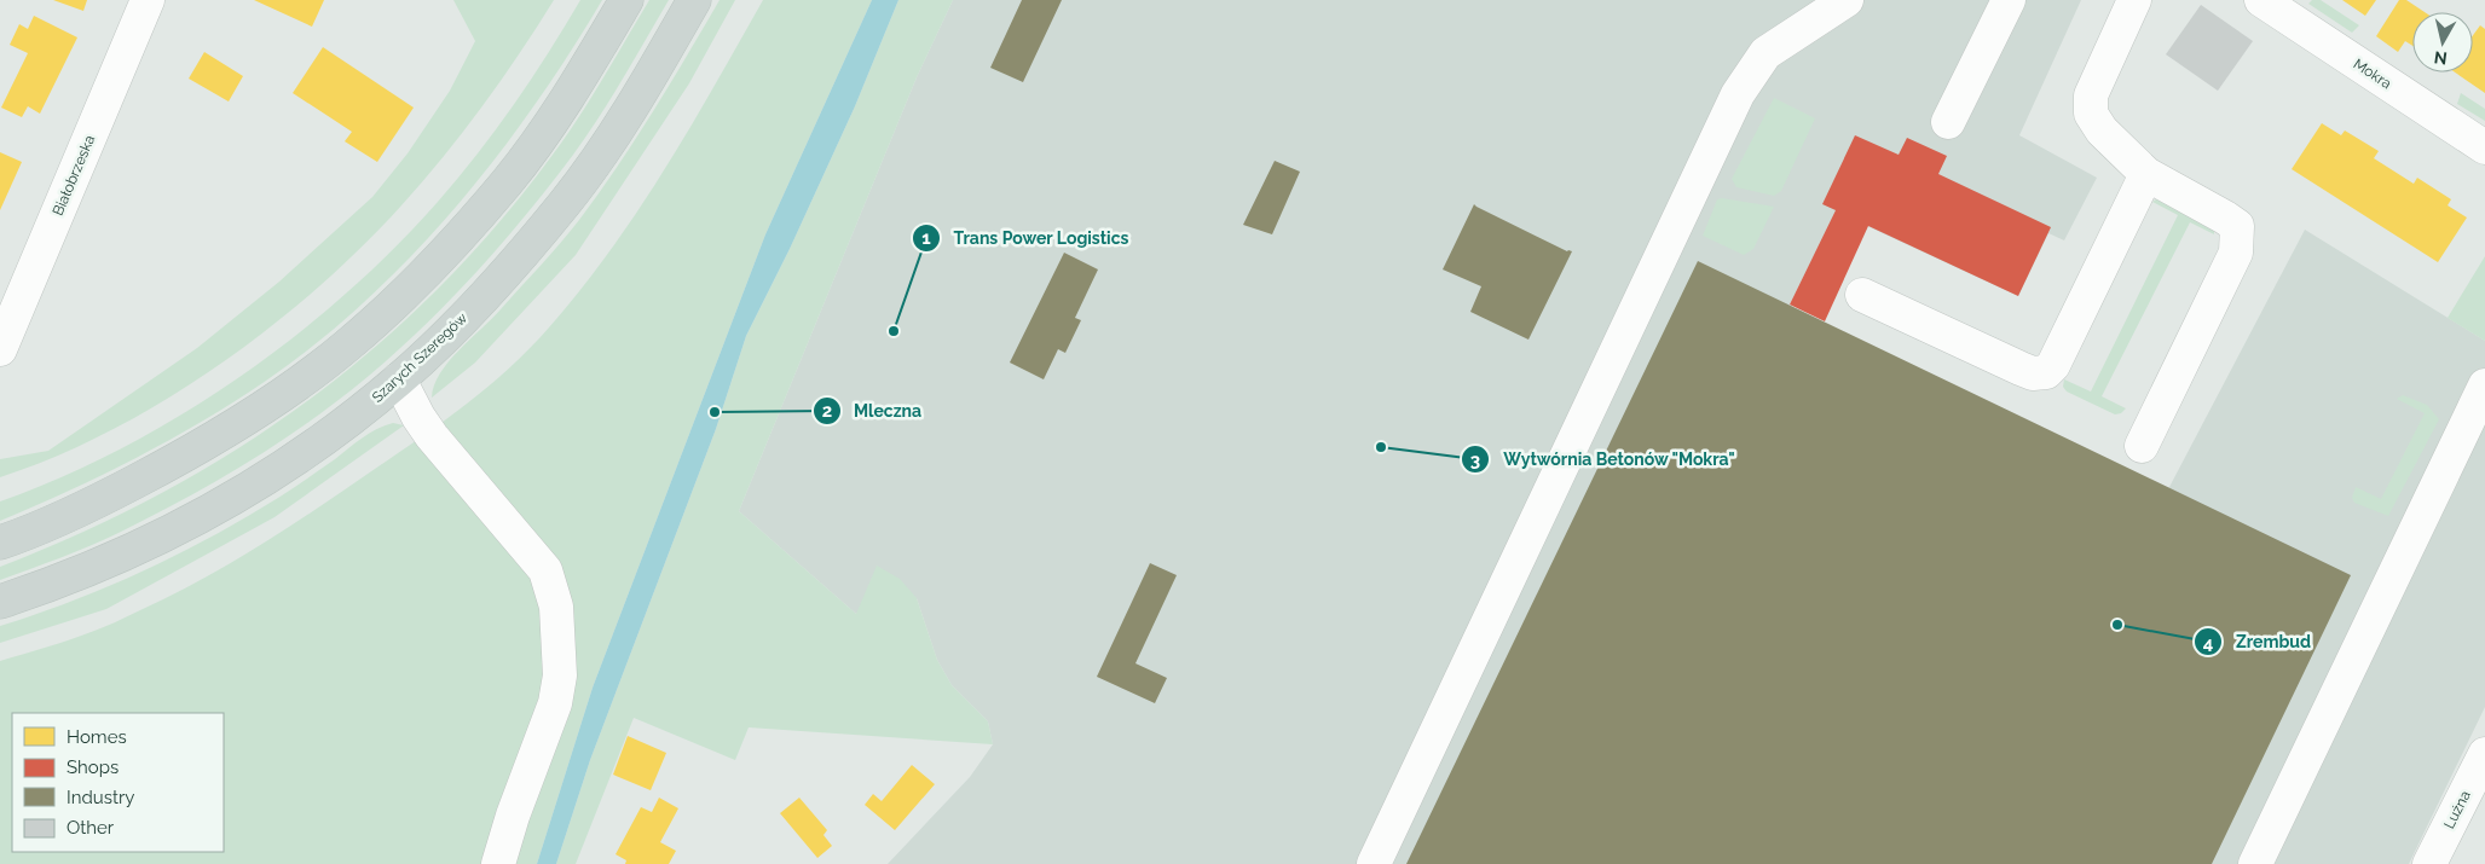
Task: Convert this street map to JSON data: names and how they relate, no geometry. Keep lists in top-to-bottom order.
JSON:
{
  "streets": {
    "main road": ["Szarych Szeregów"],
    "street": ["Mokra", "Białobrzeska", "Luźna"]
  },
  "places": [
    "Trans Power Logistics",
    "Mleczna",
    "Wytwórnia Betonów \"Mokra\"",
    "Zrembud"
  ],
  "legend": [
    "Homes",
    "Shops",
    "Industry",
    "Other"
  ],
  "north": "bottom"
}
